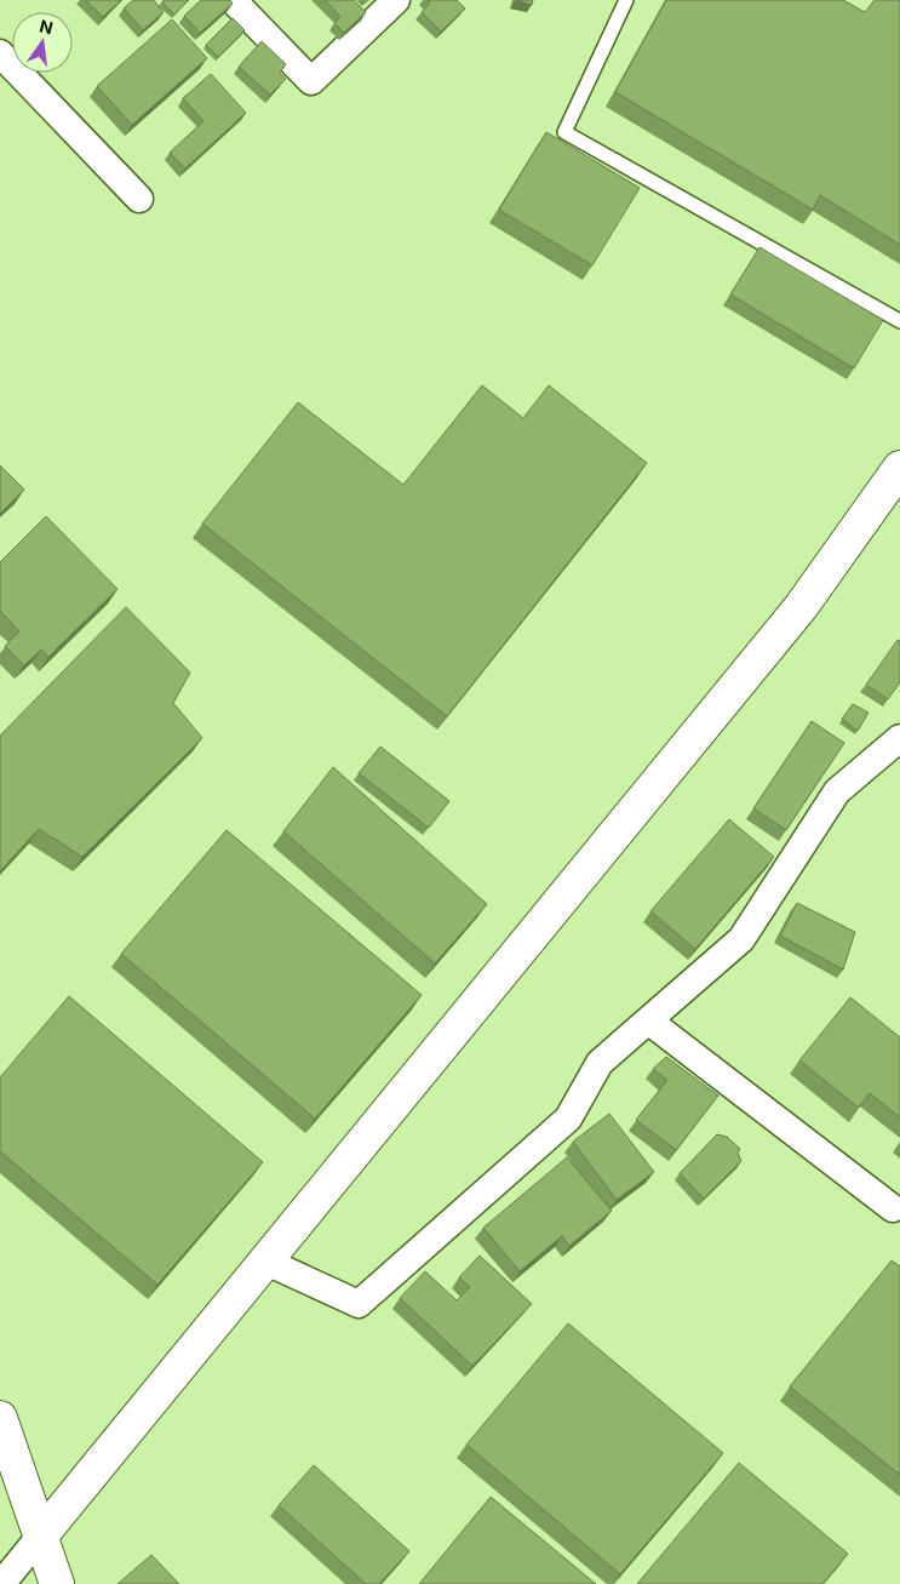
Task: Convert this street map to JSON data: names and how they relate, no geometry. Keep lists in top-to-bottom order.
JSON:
{
  "north": "top"
}
